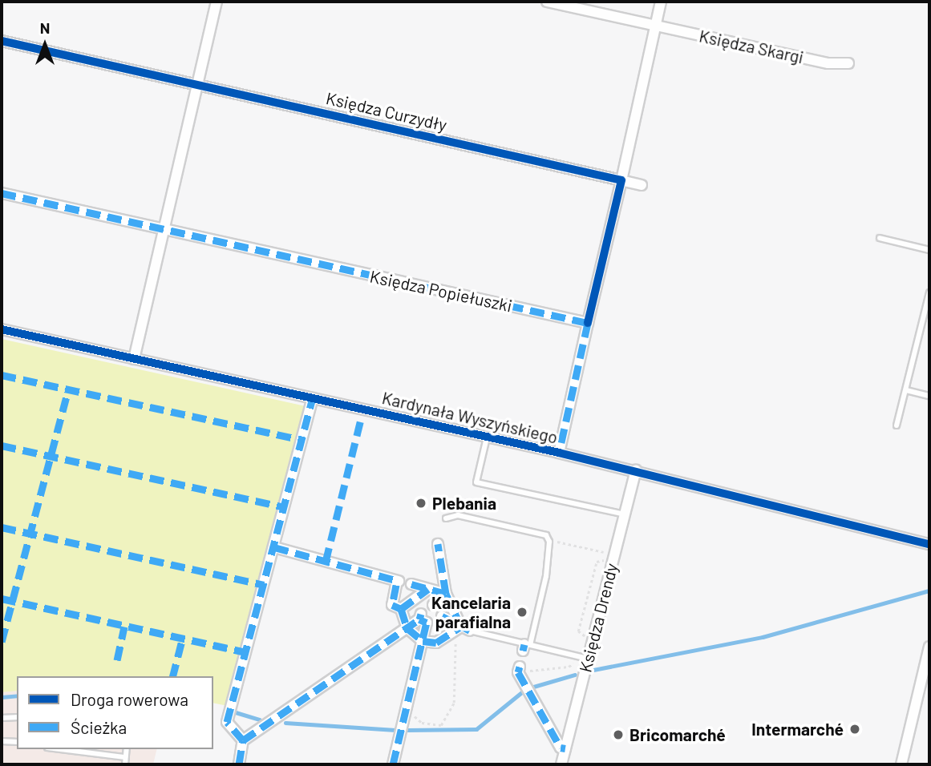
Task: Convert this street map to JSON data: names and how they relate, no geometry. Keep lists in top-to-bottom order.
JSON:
{
  "streets": {
    "street": [
      "Księdza Skargi",
      "Księdza Curzydły",
      "Księdza Popiełuszki",
      "Kardynała Wyszyńskiego",
      "Księdza Drendy"
    ]
  },
  "crossings": [
    ["Kardynała Wyszyńskiego", "Księdza Drendy"]
  ],
  "places": [
    "Plebania",
    "Kancelaria parafialna",
    "Intermarché",
    "Bricomarché"
  ],
  "legend": ["Droga rowerowa", "Ścieżka"],
  "north": "top"
}
